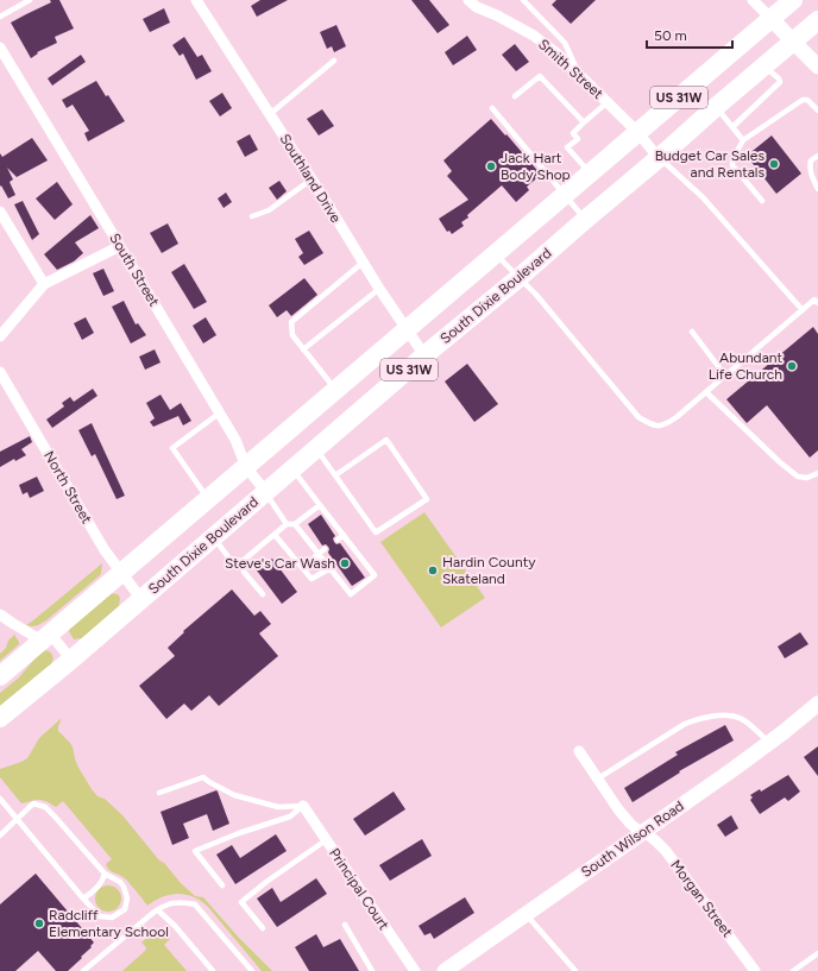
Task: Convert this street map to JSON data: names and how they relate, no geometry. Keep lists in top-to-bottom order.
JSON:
{
  "streets": {
    "highway": ["US 31W", "South Dixie Boulevard"],
    "main road": ["South Wilson Road"],
    "street": [
      "Smith Street",
      "Southland Drive",
      "South Street",
      "North Street",
      "Principal Court",
      "Morgan Street"
    ]
  },
  "crossings": [
    ["Smith Street", "US 31W"],
    ["Smith Street", "South Dixie Boulevard"],
    ["US 31W", "Southland Drive"],
    ["US 31W", "South Street"],
    ["US 31W", "North Street"],
    ["Southland Drive", "South Dixie Boulevard"],
    ["South Street", "South Dixie Boulevard"],
    ["South Dixie Boulevard", "North Street"],
    ["South Wilson Road", "Morgan Street"]
  ],
  "places": [
    "Budget Car Sales and Rentals",
    "Jack Hart Body Shop",
    "Abundant Life Church",
    "Steve's Car Wash",
    "Hardin County Skateland",
    "Radcliff Elementary School"
  ],
  "scale_bar": "50 m"
}
